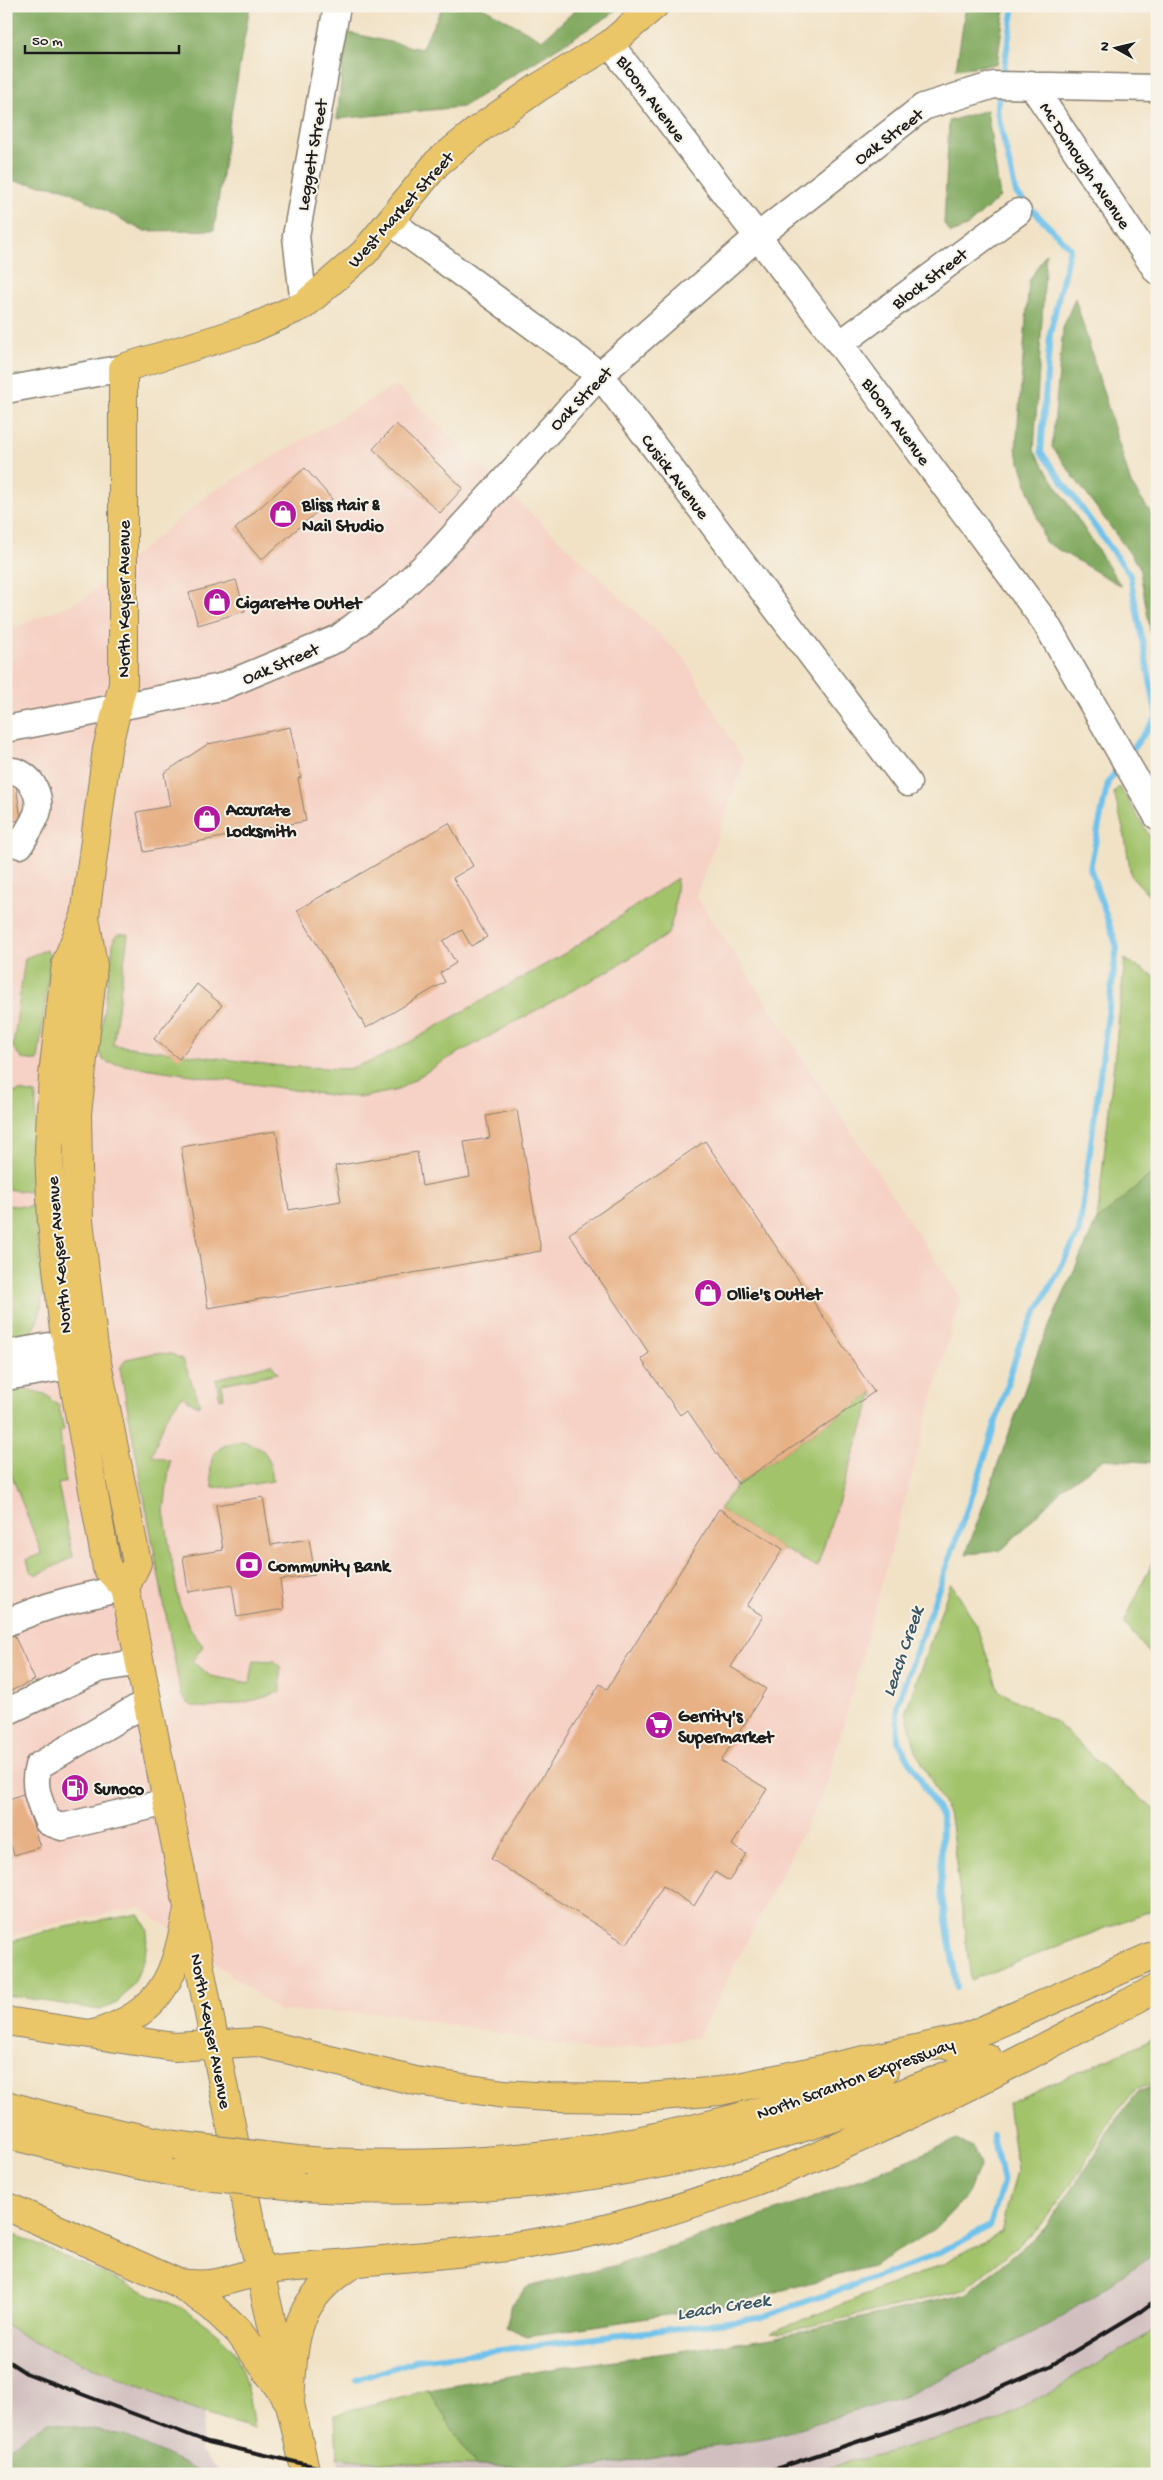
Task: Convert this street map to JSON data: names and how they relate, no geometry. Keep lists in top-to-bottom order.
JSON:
{
  "streets": {
    "main road": ["West Market Street", "North Keyser Avenue", "North Scranton Expressway"],
    "street": [
      "Bloom Avenue",
      "Oak Street",
      "Leggett Street",
      "Mc Donough Avenue",
      "Block Street",
      "Cusick Avenue"
    ]
  },
  "crossings": [
    ["Bloom Avenue", "Oak Street"],
    ["Bloom Avenue", "West Market Street"],
    ["Bloom Avenue", "Block Street"],
    ["Oak Street", "Mc Donough Avenue"],
    ["Oak Street", "Cusick Avenue"],
    ["Oak Street", "North Keyser Avenue"],
    ["Leggett Street", "West Market Street"],
    ["West Market Street", "Cusick Avenue"],
    ["West Market Street", "North Keyser Avenue"]
  ],
  "water": ["Leach Creek"],
  "places": {
    "shop": [
      "Bliss Hair & Nail Studio",
      "Cigarette Outlet",
      "Accurate Locksmith",
      "Ollie's Outlet"
    ],
    "bank": ["Community Bank"],
    "supermarket": ["Gerrity's Supermarket"],
    "fuel station": ["Sunoco"]
  },
  "scale_bar": "50 m",
  "north": "left"
}
